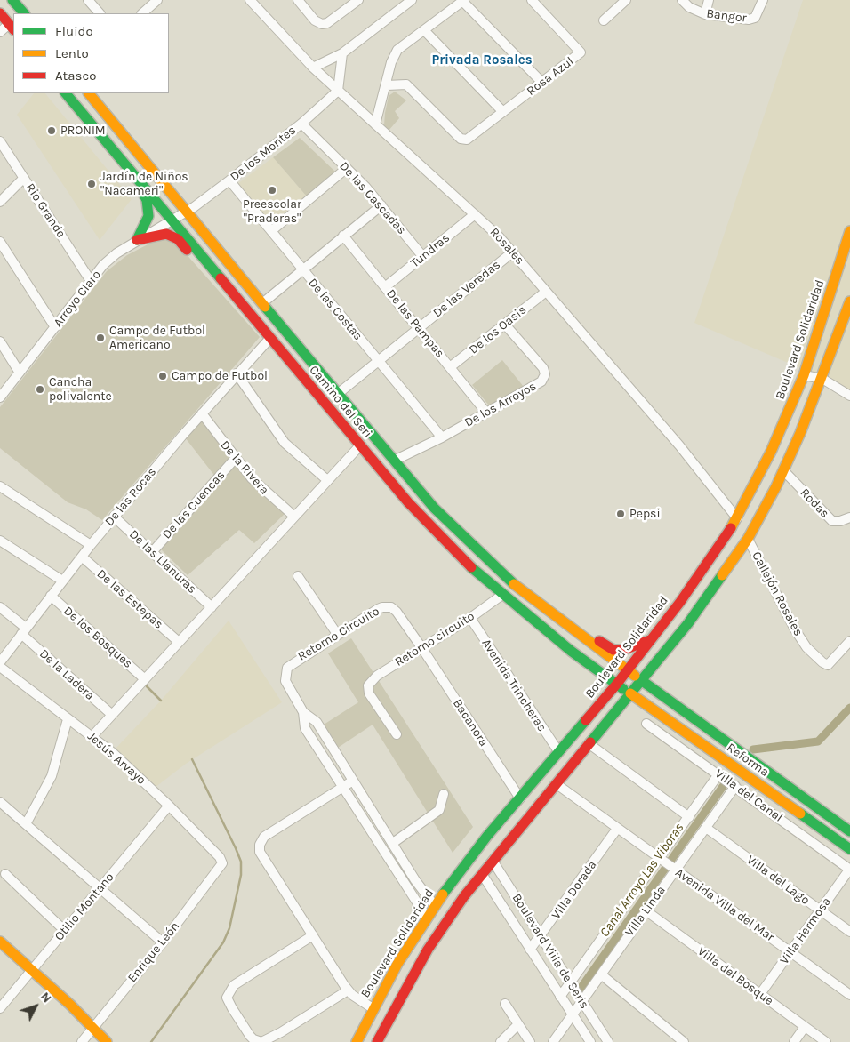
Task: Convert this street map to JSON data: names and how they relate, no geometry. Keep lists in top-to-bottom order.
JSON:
{
  "streets": {
    "main road": ["Boulevard Solidaridad", "Camino del Seri", "Reforma"],
    "street": [
      "Bangor",
      "Rosa Azul",
      "De los Montes",
      "De las Cascadas",
      "Rio Grande",
      "Rosales",
      "Tundras",
      "De las Veredas",
      "Arroyo Claro",
      "De las Costas",
      "De las Pampas",
      "De los Oasis",
      "De los Arroyos",
      "De la Rivera",
      "De las Rocas",
      "Rodas",
      "De las Cuencas",
      "De las Llanuras",
      "Callejón Rosales",
      "De las Estepas",
      "Retorno Circuito",
      "De los Bosques",
      "Retorno circuito",
      "De la Ladera",
      "Avenida Trincheras",
      "Bacanora",
      "Jesús Arvayo",
      "Villa del Canal",
      "Villa del Lago",
      "Villa Dorada",
      "Avenida Villa del Mar",
      "Otilio Montano",
      "Villa Linda",
      "Villa Hermosa",
      "Boulevard Viila de Seris",
      "Enrique León",
      "Villa del Bosque"
    ]
  },
  "crossings": [
    ["De los Montes", "De las Cascadas"],
    ["De los Montes", "Rosales"],
    ["De los Montes", "Arroyo Claro"],
    ["De los Montes", "De las Costas"],
    ["De los Montes", "Camino del Seri"],
    ["De las Cascadas", "Tundras"],
    ["Rio Grande", "Arroyo Claro"],
    ["Rosales", "Tundras"],
    ["Rosales", "De las Veredas"],
    ["Rosales", "De los Oasis"],
    ["Rosales", "Boulevard Solidaridad"],
    ["Tundras", "De las Pampas"],
    ["De las Veredas", "De las Costas"],
    ["De las Veredas", "De las Pampas"],
    ["De las Veredas", "Camino del Seri"],
    ["Arroyo Claro", "Camino del Seri"],
    ["De las Costas", "De los Arroyos"],
    ["De las Pampas", "De los Oasis"],
    ["De las Pampas", "De los Arroyos"],
    ["De los Oasis", "De los Arroyos"],
    ["Boulevard Solidaridad", "Camino del Seri"],
    ["Boulevard Solidaridad", "Avenida Trincheras"],
    ["Boulevard Solidaridad", "Bacanora"],
    ["Camino del Seri", "De los Arroyos"],
    ["Camino del Seri", "De las Rocas"],
    ["Camino del Seri", "Retorno circuito"],
    ["Camino del Seri", "Reforma"],
    ["De la Rivera", "De las Rocas"],
    ["De la Rivera", "De las Cuencas"],
    ["De las Rocas", "De las Llanuras"],
    ["De las Rocas", "De las Estepas"],
    ["De las Rocas", "De los Bosques"],
    ["De las Rocas", "De la Ladera"],
    ["De las Cuencas", "De las Llanuras"],
    ["Retorno Circuito", "Retorno circuito"],
    ["Retorno Circuito", "Bacanora"],
    ["Retorno circuito", "Avenida Trincheras"],
    ["Retorno circuito", "Bacanora"],
    ["Jesús Arvayo", "Otilio Montano"],
    ["Jesús Arvayo", "Enrique León"],
    ["Villa del Canal", "Villa Linda"],
    ["Villa del Canal", "Villa Hermosa"],
    ["Villa del Lago", "Villa Linda"],
    ["Villa del Lago", "Villa Hermosa"],
    ["Villa Dorada", "Avenida Villa del Mar"],
    ["Villa Dorada", "Boulevard Viila de Seris"],
    ["Avenida Villa del Mar", "Villa Linda"],
    ["Avenida Villa del Mar", "Villa Hermosa"],
    ["Villa Linda", "Boulevard Viila de Seris"],
    ["Villa Linda", "Villa del Bosque"],
    ["Villa Hermosa", "Villa del Bosque"]
  ],
  "districts": ["Privada Rosales"],
  "water": ["Canal Arroyo Las Viboras"],
  "places": [
    "PRONIM",
    "Jardín de Niños \"Nacameri\"",
    "Preescolar \"Praderas\"",
    "Campo de Futbol Americano",
    "Campo de Futbol",
    "Cancha polivalente",
    "Pepsi"
  ],
  "legend": ["Fluido", "Lento", "Atasco"],
  "north": "top right"
}
